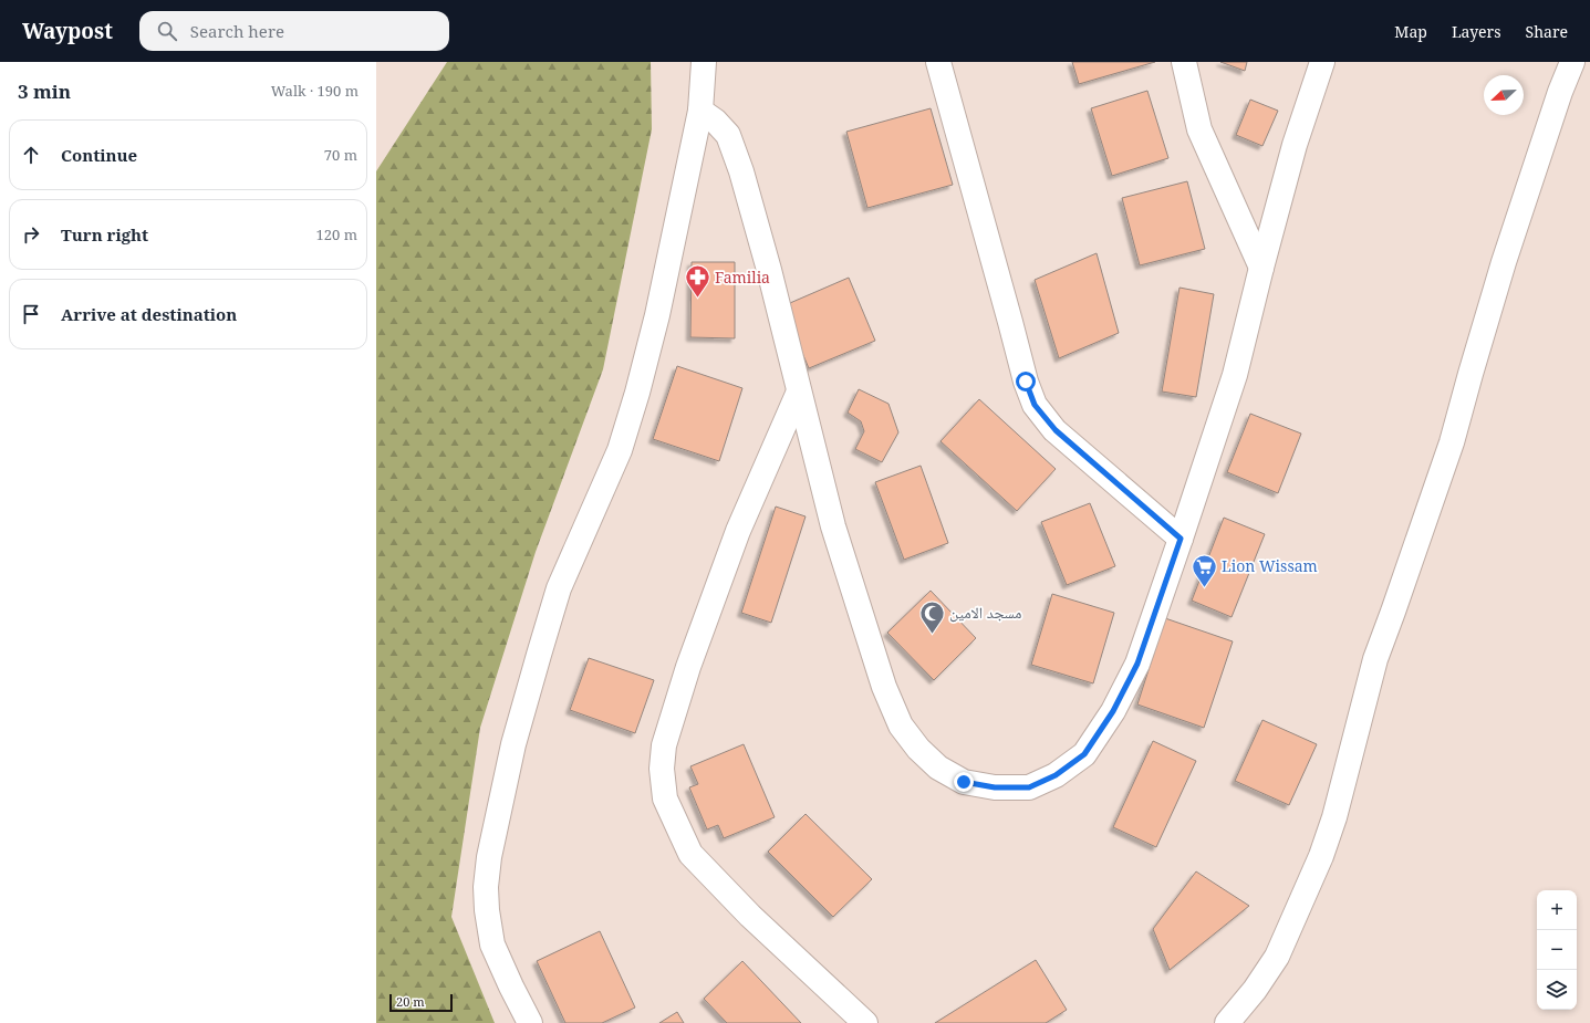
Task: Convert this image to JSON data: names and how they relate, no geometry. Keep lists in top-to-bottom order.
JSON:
{
  "places": {
    "pharmacy": ["Familia"],
    "supermarket": ["Lion Wissam"],
    "mosque": ["مسجد الامين"]
  },
  "scale_bar": "20 m",
  "north": "bottom left",
  "page": {
    "header": "Waypost",
    "search": "Search here",
    "nav": ["Map", "Layers", "Share"],
    "heading": ["3 min", "Walk · 190 m"],
    "list": [
      ["Continue", "70 m"],
      ["Turn right", "120 m"],
      "Arrive at destination"
    ],
    "map_buttons": ["+", "−"],
    "scale": "20 m"
  }
}
